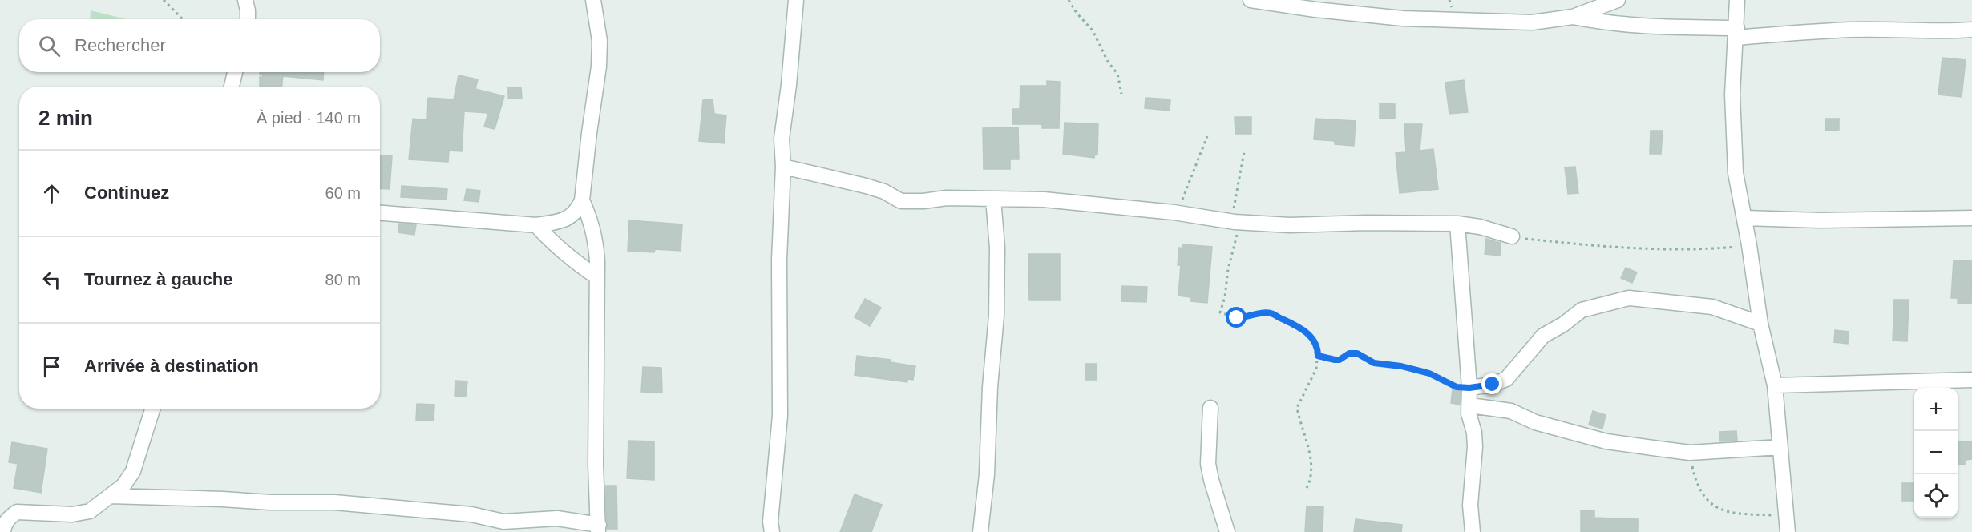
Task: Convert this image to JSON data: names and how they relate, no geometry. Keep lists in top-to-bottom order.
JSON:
{
  "page": {
    "search": "Rechercher",
    "heading": ["2 min", "À pied · 140 m"],
    "list": [
      ["Continuez", "60 m"],
      ["Tournez à gauche", "80 m"],
      "Arrivée à destination"
    ],
    "map_buttons": ["+", "−"]
  }
}
